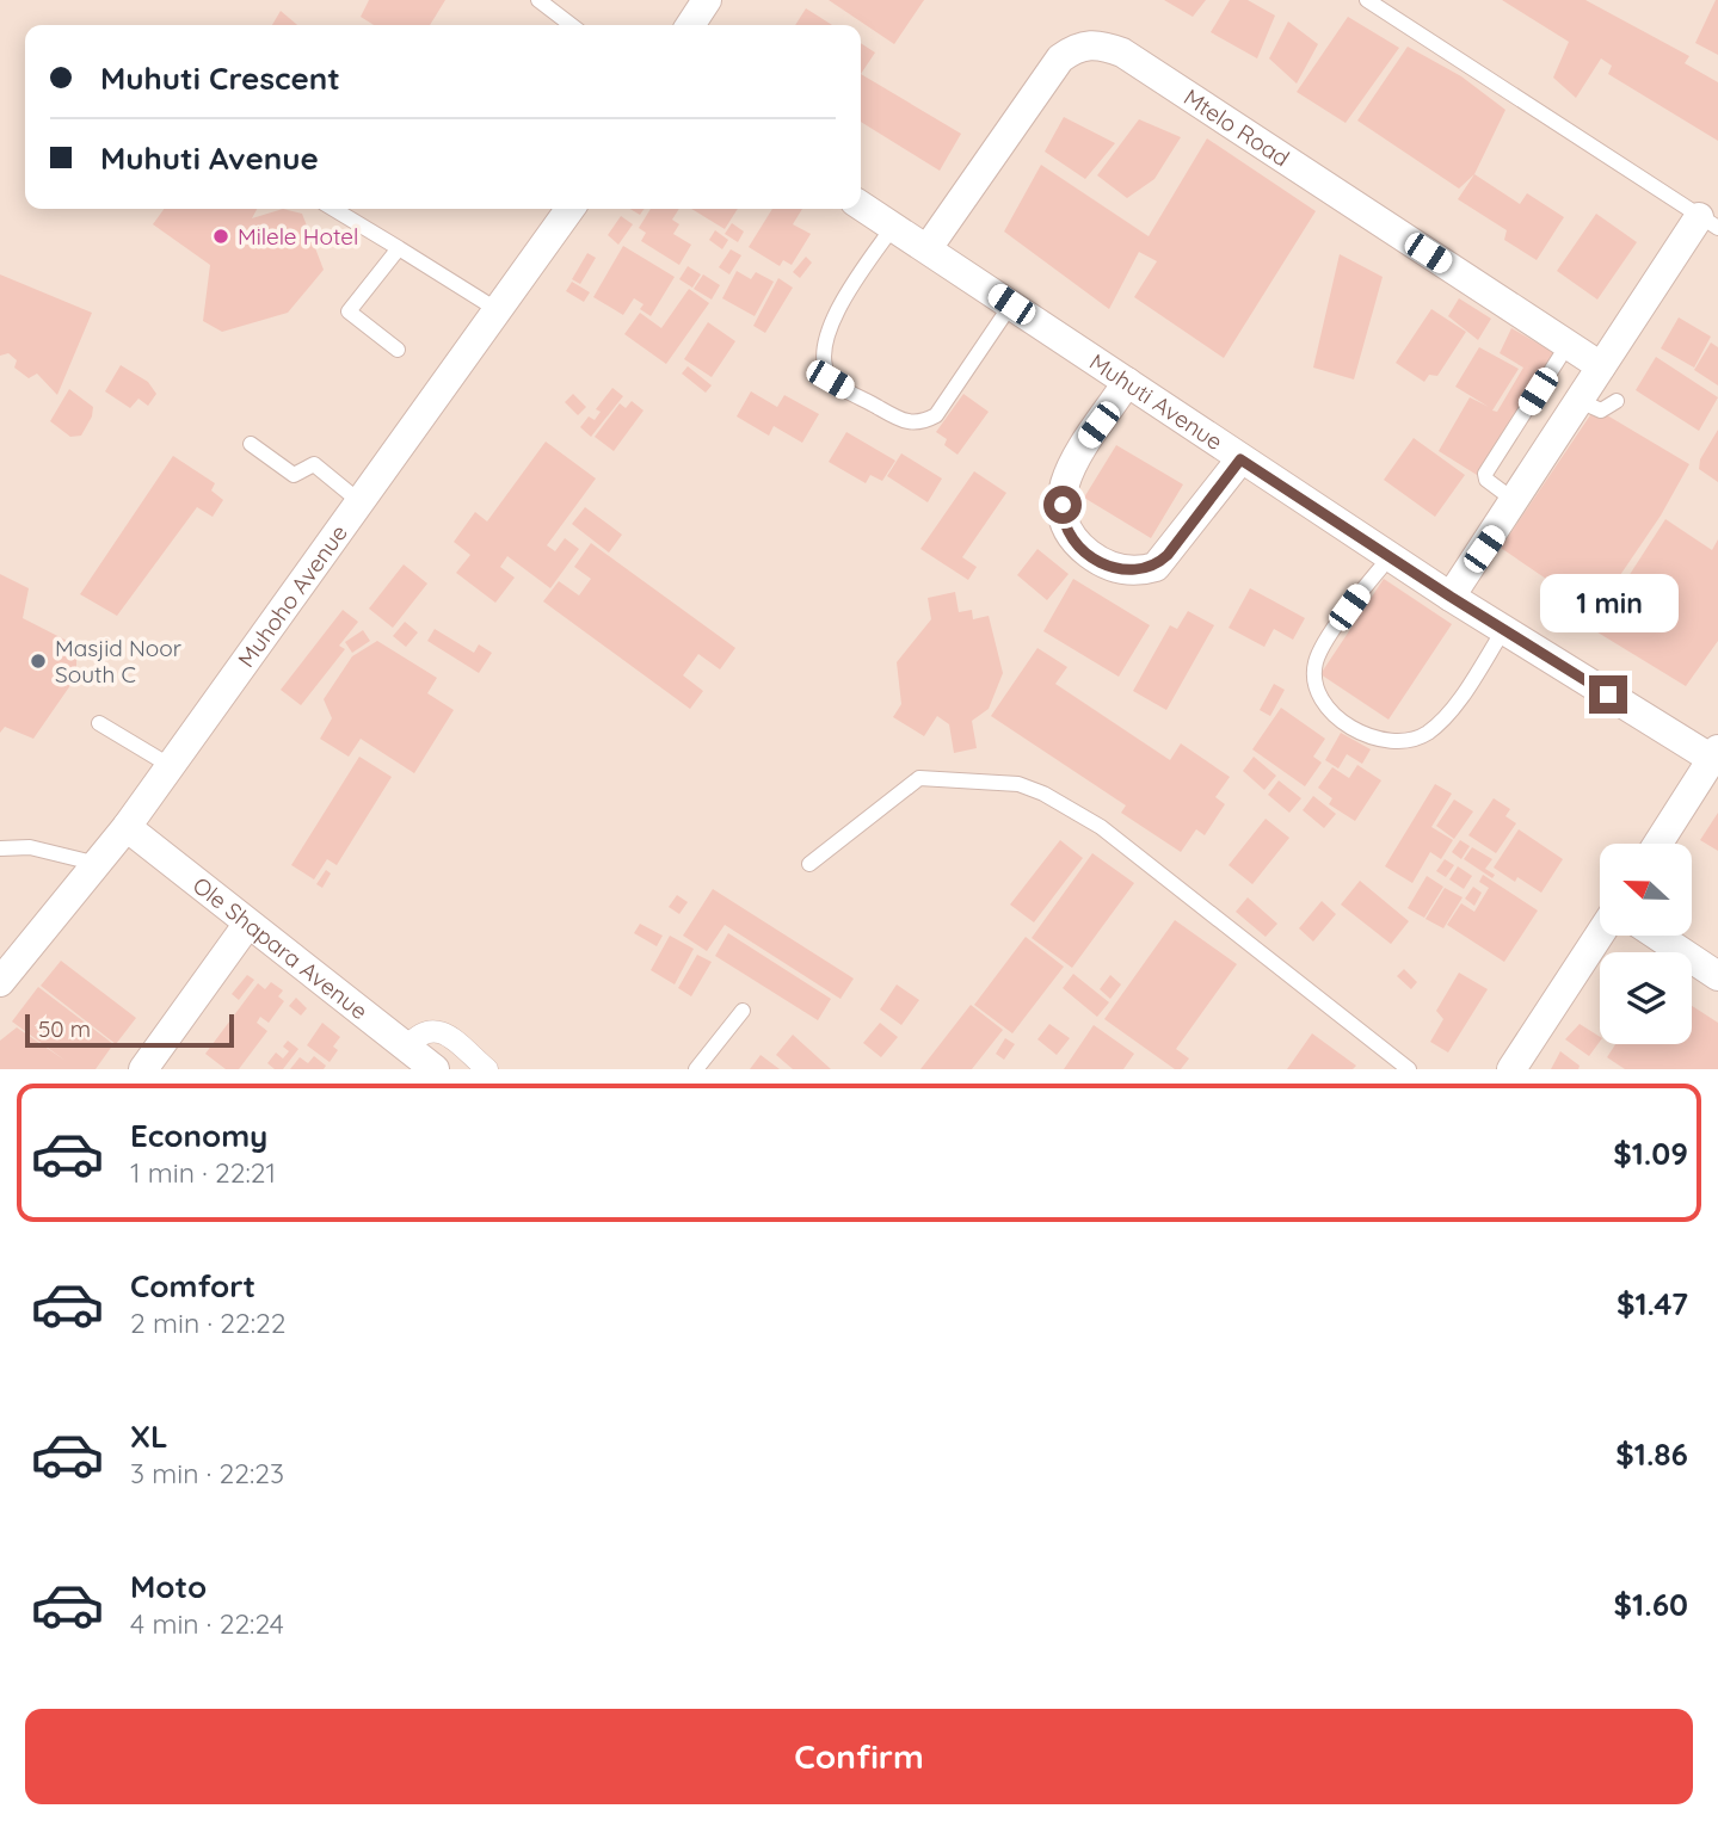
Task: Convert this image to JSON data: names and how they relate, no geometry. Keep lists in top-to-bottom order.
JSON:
{
  "streets": {
    "street": [
      "Mtelo Road",
      "Muhuti Avenue",
      "Muhoho Avenue",
      "Ole Shapara Avenue"
    ]
  },
  "crossings": [
    ["Mtelo Road", "Muhuti Avenue"],
    ["Muhoho Avenue", "Ole Shapara Avenue"]
  ],
  "places": ["Milele Hotel", "Masjid Noor South C"],
  "scale_bar": "50 m",
  "north": "left",
  "page": {
    "banner": ["Muhuti Crescent", "Muhuti Avenue"],
    "bubble": "1 min",
    "scale": "50 m",
    "list": [
      {
        "name": "Economy",
        "note": "1 min · 22:21",
        "value": "$1.09"
      },
      {
        "name": "Comfort",
        "note": "2 min · 22:22",
        "value": "$1.47"
      },
      {
        "name": "XL",
        "note": "3 min · 22:23",
        "value": "$1.86"
      },
      {
        "name": "Moto",
        "note": "4 min · 22:24",
        "value": "$1.60"
      }
    ],
    "buttons": "Confirm"
  }
}
